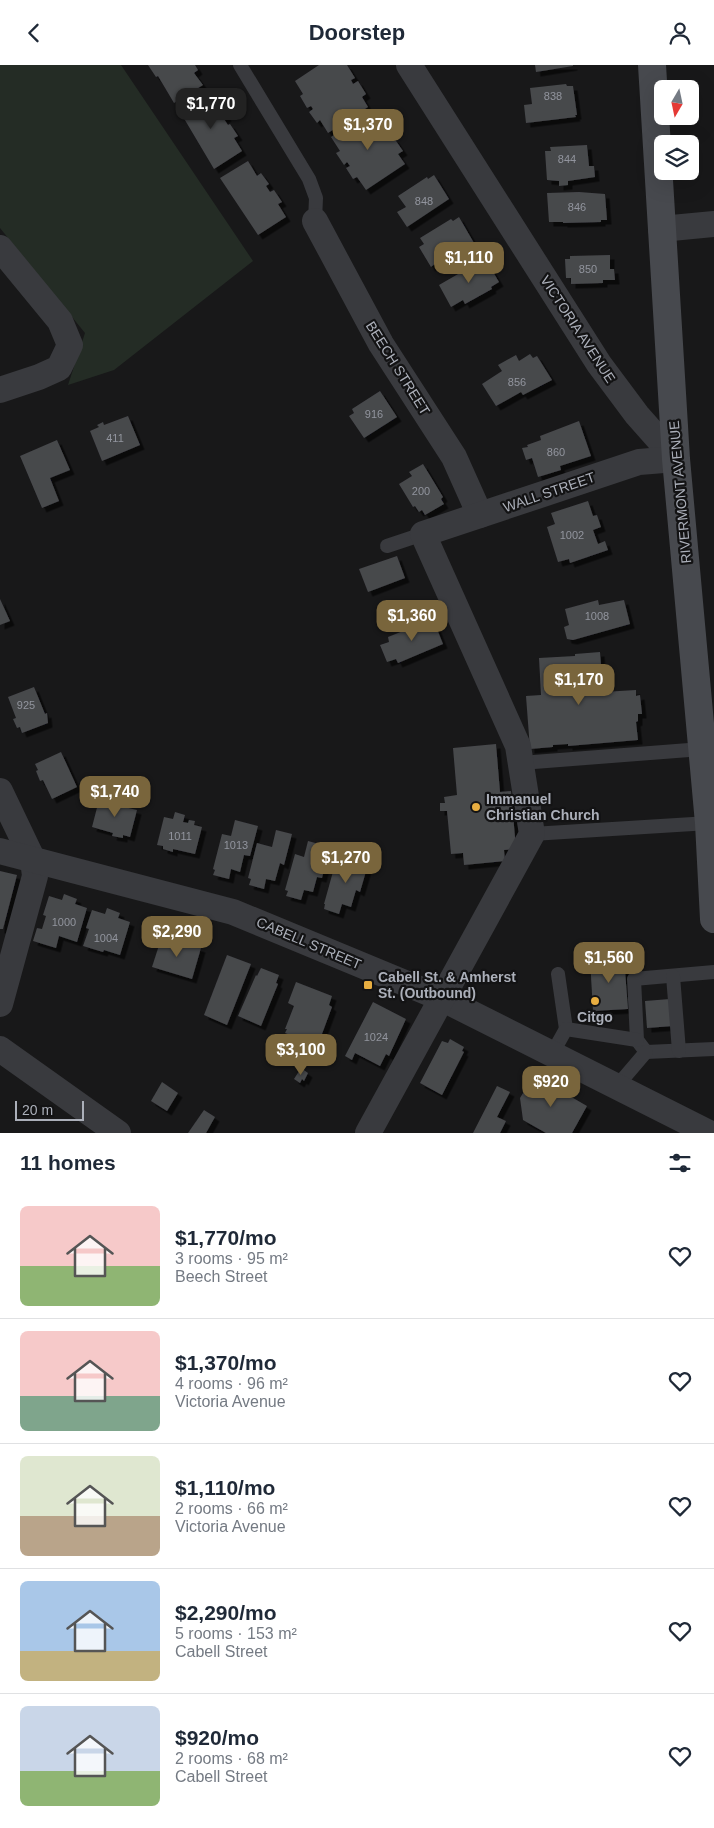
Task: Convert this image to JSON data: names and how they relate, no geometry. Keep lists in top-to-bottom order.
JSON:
{
  "streets": {
    "main road": ["RIVERMONT AVENUE"],
    "street": [
      "VICTORIA AVENUE",
      "BEECH STREET",
      "WALL STREET",
      "CABELL STREET"
    ]
  },
  "crossings": [
    ["VICTORIA AVENUE", "WALL STREET"],
    ["VICTORIA AVENUE", "RIVERMONT AVENUE"],
    ["BEECH STREET", "WALL STREET"],
    ["WALL STREET", "RIVERMONT AVENUE"]
  ],
  "places": {
    "other": ["Immanuel Christian Church", "Citgo"],
    "transit": ["Cabell St. & Amherst St. (Outbound)"]
  },
  "house_numbers": [
    "838",
    "844",
    "848",
    "846",
    "850",
    "856",
    "916",
    "411",
    "860",
    "200",
    "1002",
    "1008",
    "925",
    "1011",
    "1013",
    "1000",
    "1004",
    "1024"
  ],
  "scale_bar": "20 m",
  "north": "bottom",
  "page": {
    "header": "Doorstep",
    "price": [
      "$1,770",
      "$1,370",
      "$1,110",
      "$1,360",
      "$1,170",
      "$1,740",
      "$1,270",
      "$2,290",
      "$1,560",
      "$3,100",
      "$920"
    ],
    "scale": "20 m",
    "heading": "11 homes",
    "list": [
      {
        "name": "$1,770/mo",
        "note": "3 rooms · 95 m² · Beech Street"
      },
      {
        "name": "$1,370/mo",
        "note": "4 rooms · 96 m² · Victoria Avenue"
      },
      {
        "name": "$1,110/mo",
        "note": "2 rooms · 66 m² · Victoria Avenue"
      },
      {
        "name": "$2,290/mo",
        "note": "5 rooms · 153 m² · Cabell Street"
      },
      {
        "name": "$920/mo",
        "note": "2 rooms · 68 m² · Cabell Street"
      }
    ]
  }
}
